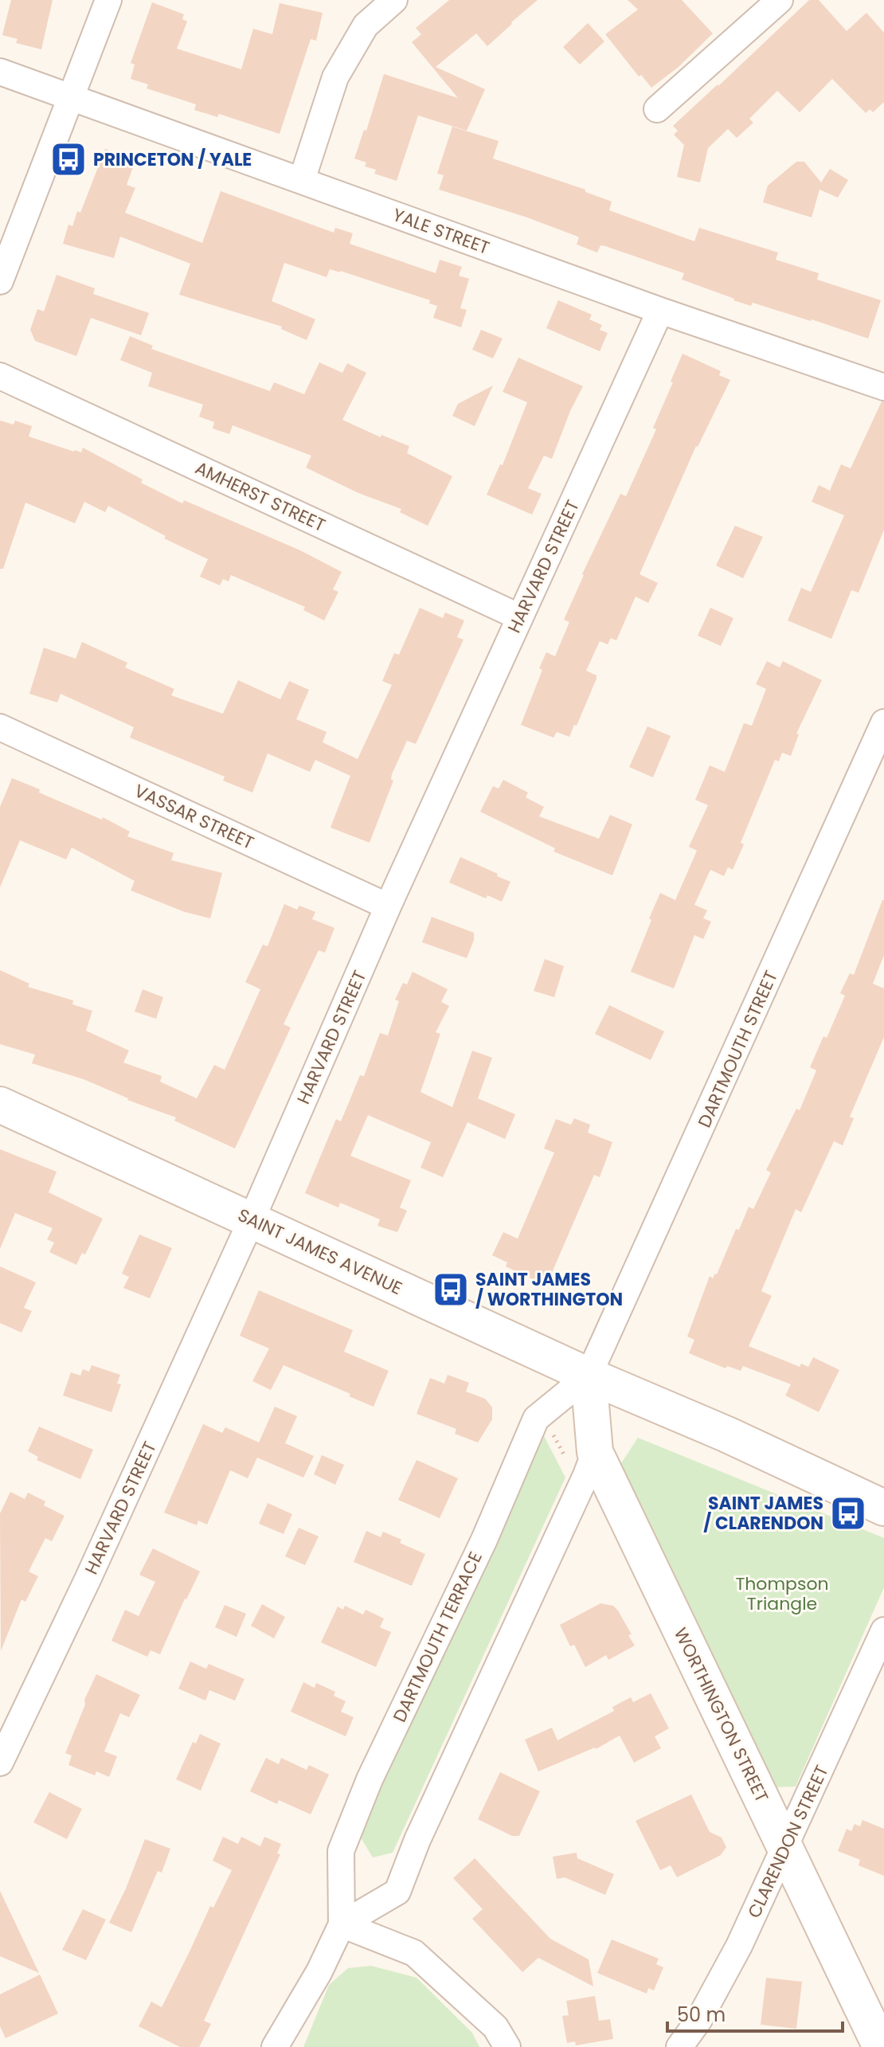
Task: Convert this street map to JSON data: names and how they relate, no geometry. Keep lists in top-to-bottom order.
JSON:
{
  "streets": {
    "main road": ["SAINT JAMES AVENUE", "WORTHINGTON STREET"],
    "street": [
      "YALE STREET",
      "AMHERST STREET",
      "HARVARD STREET",
      "VASSAR STREET",
      "DARTMOUTH STREET",
      "DARTMOUTH TERRACE",
      "CLARENDON STREET"
    ]
  },
  "crossings": [
    ["YALE STREET", "HARVARD STREET"],
    ["AMHERST STREET", "HARVARD STREET"],
    ["HARVARD STREET", "VASSAR STREET"],
    ["HARVARD STREET", "SAINT JAMES AVENUE"],
    ["DARTMOUTH STREET", "SAINT JAMES AVENUE"],
    ["DARTMOUTH STREET", "DARTMOUTH TERRACE"],
    ["DARTMOUTH STREET", "WORTHINGTON STREET"],
    ["SAINT JAMES AVENUE", "DARTMOUTH TERRACE"],
    ["SAINT JAMES AVENUE", "WORTHINGTON STREET"],
    ["DARTMOUTH TERRACE", "WORTHINGTON STREET"],
    ["WORTHINGTON STREET", "CLARENDON STREET"]
  ],
  "parks": ["Thompson Triangle"],
  "places": {
    "bus stop": ["PRINCETON / YALE", "SAINT JAMES / WORTHINGTON", "SAINT JAMES / CLARENDON"]
  },
  "scale_bar": "50 m"
}
